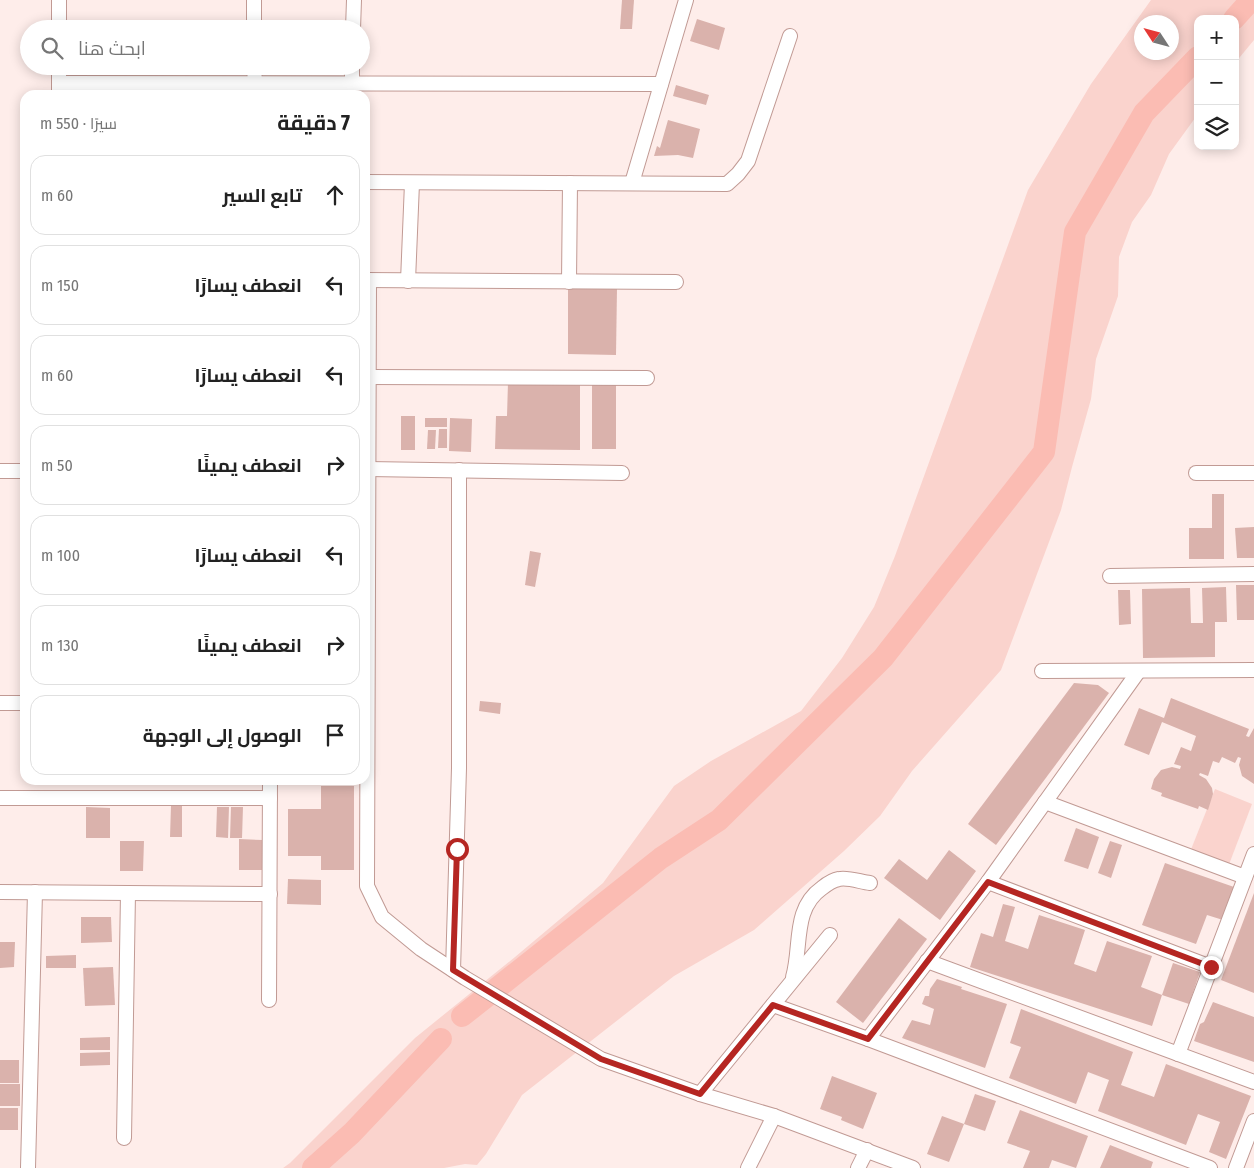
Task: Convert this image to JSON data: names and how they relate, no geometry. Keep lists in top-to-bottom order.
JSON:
{
  "north": "top left",
  "page": {
    "map_buttons": ["+", "−"],
    "search": "ابحث هنا",
    "heading": ["7 دقيقة", "سيرًا · 550 m"],
    "list": [
      ["تابع السير", "60 m"],
      ["انعطف يسارًا", "150 m"],
      ["انعطف يسارًا", "60 m"],
      ["انعطف يمينًا", "50 m"],
      ["انعطف يسارًا", "100 m"],
      ["انعطف يمينًا", "130 m"],
      "الوصول إلى الوجهة"
    ]
  }
}
